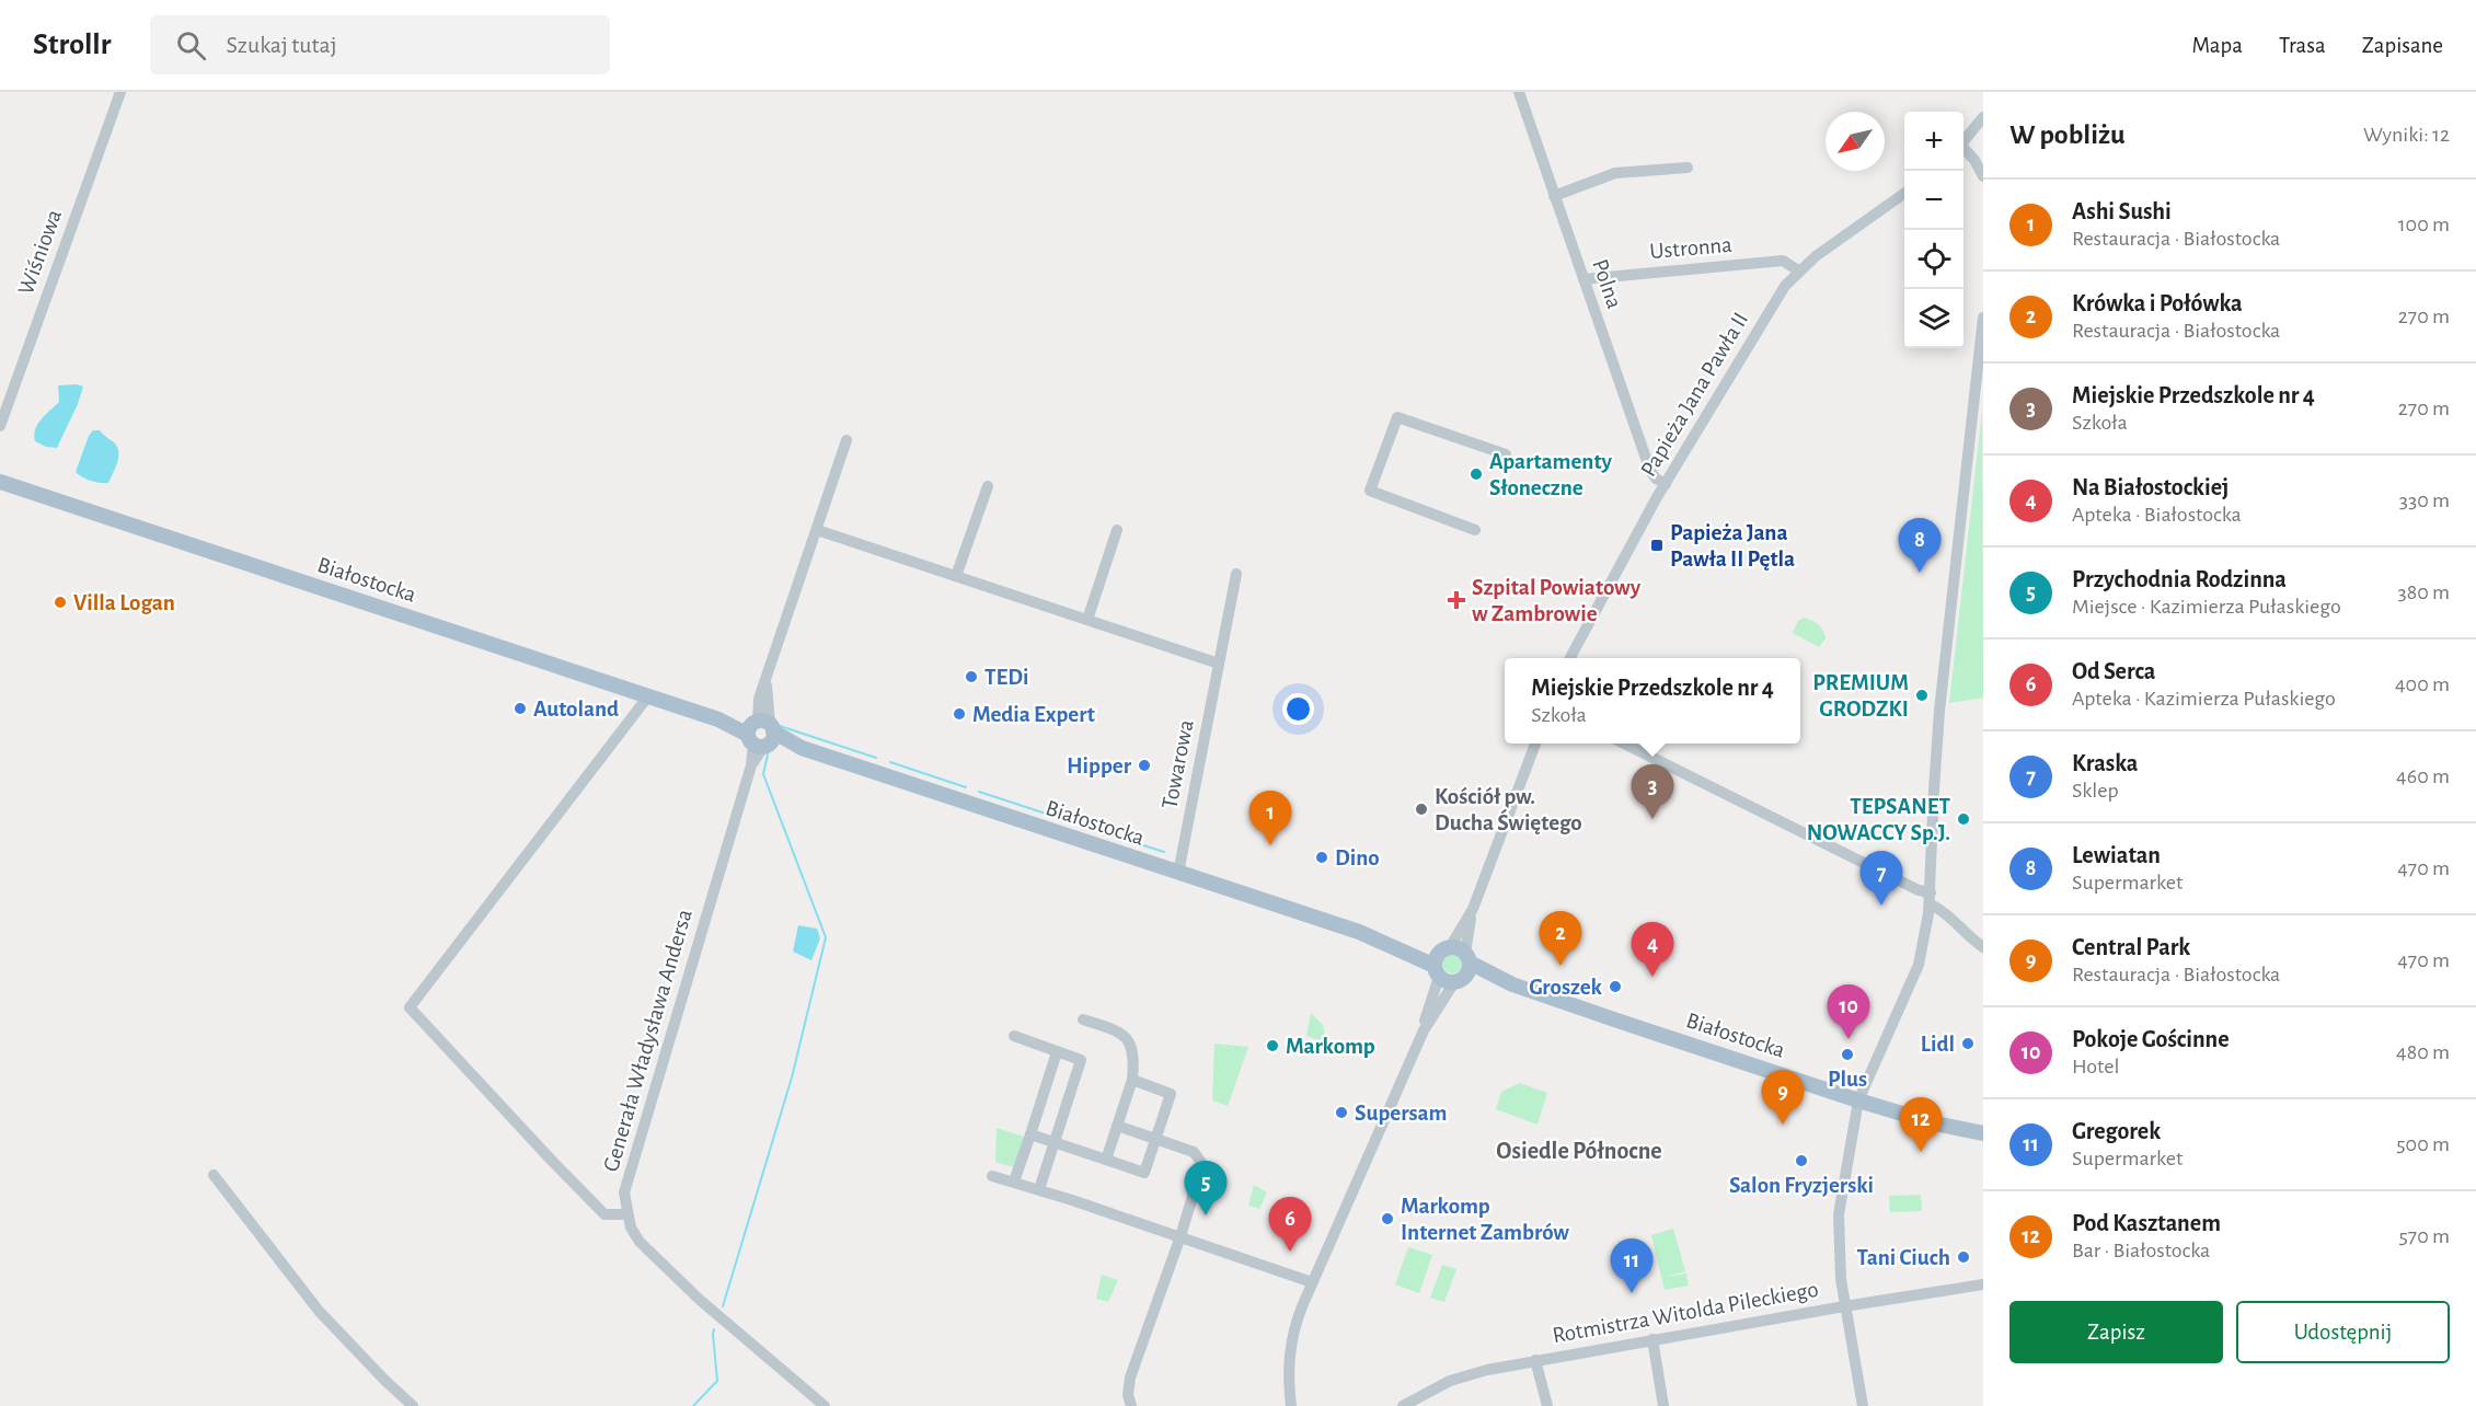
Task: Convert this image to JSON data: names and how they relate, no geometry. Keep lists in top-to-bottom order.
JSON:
{
  "streets": {
    "main road": ["Białostocka"],
    "street": [
      "Ustronna",
      "Wiśniowa",
      "Polna",
      "Papieża Jana Pawła II",
      "Towarowa",
      "Generała Władysława Andersa",
      "Rotmistrza Witolda Pileckiego"
    ]
  },
  "crossings": [
    ["Ustronna", "Polna"],
    ["Ustronna", "Papieża Jana Pawła II"],
    ["Polna", "Papieża Jana Pawła II"],
    ["Białostocka", "Towarowa"],
    ["Białostocka", "Generała Władysława Andersa"]
  ],
  "districts": ["Osiedle Północne"],
  "places": {
    "other": [
      "Apartamenty Słoneczne",
      "Villa Logan",
      "TEDi",
      "PREMIUM GRODZKI",
      "Autoland",
      "Media Expert",
      "Hipper",
      "Kościół pw. Ducha Świętego",
      "TEPSANET NOWACCY Sp.J.",
      "Dino",
      "Groszek",
      "Lidl",
      "Markomp",
      "Plus",
      "Supersam",
      "Salon Fryzjerski",
      "Markomp Internet Zambrów",
      "Tani Ciuch"
    ],
    "transit": ["Papieża Jana Pawła II Pętla"],
    "health": ["Szpital Powiatowy w Zambrowie"]
  },
  "north": "bottom left",
  "page": {
    "header": "Strollr",
    "search": "Szukaj tutaj",
    "nav": ["Mapa", "Trasa", "Zapisane"],
    "heading": ["W pobliżu", "Wyniki: 12"],
    "map_buttons": ["+", "−"],
    "list": [
      {
        "mark": "1",
        "name": "Ashi Sushi",
        "note": "Restauracja · Białostocka",
        "value": "100 m"
      },
      {
        "mark": "2",
        "name": "Krówka i Połówka",
        "note": "Restauracja · Białostocka",
        "value": "270 m"
      },
      {
        "mark": "3",
        "name": "Miejskie Przedszkole nr 4",
        "note": "Szkoła",
        "value": "270 m"
      },
      {
        "mark": "4",
        "name": "Na Białostockiej",
        "note": "Apteka · Białostocka",
        "value": "330 m"
      },
      {
        "mark": "5",
        "name": "Przychodnia Rodzinna",
        "note": "Miejsce · Kazimierza Pułaskiego",
        "value": "380 m"
      },
      {
        "mark": "6",
        "name": "Od Serca",
        "note": "Apteka · Kazimierza Pułaskiego",
        "value": "400 m"
      },
      {
        "mark": "7",
        "name": "Kraska",
        "note": "Sklep",
        "value": "460 m"
      },
      {
        "mark": "8",
        "name": "Lewiatan",
        "note": "Supermarket",
        "value": "470 m"
      },
      {
        "mark": "9",
        "name": "Central Park",
        "note": "Restauracja · Białostocka",
        "value": "470 m"
      },
      {
        "mark": "10",
        "name": "Pokoje Gościnne",
        "note": "Hotel",
        "value": "480 m"
      },
      {
        "mark": "11",
        "name": "Gregorek",
        "note": "Supermarket",
        "value": "500 m"
      },
      {
        "mark": "12",
        "name": "Pod Kasztanem",
        "note": "Bar · Białostocka",
        "value": "570 m"
      }
    ],
    "pins": [
      "8",
      "3",
      "1",
      "7",
      "2",
      "4",
      "10",
      "9",
      "12",
      "5",
      "6",
      "11"
    ],
    "popup": ["Miejskie Przedszkole nr 4", "Szkoła"],
    "buttons": ["Zapisz", "Udostępnij"]
  }
}
